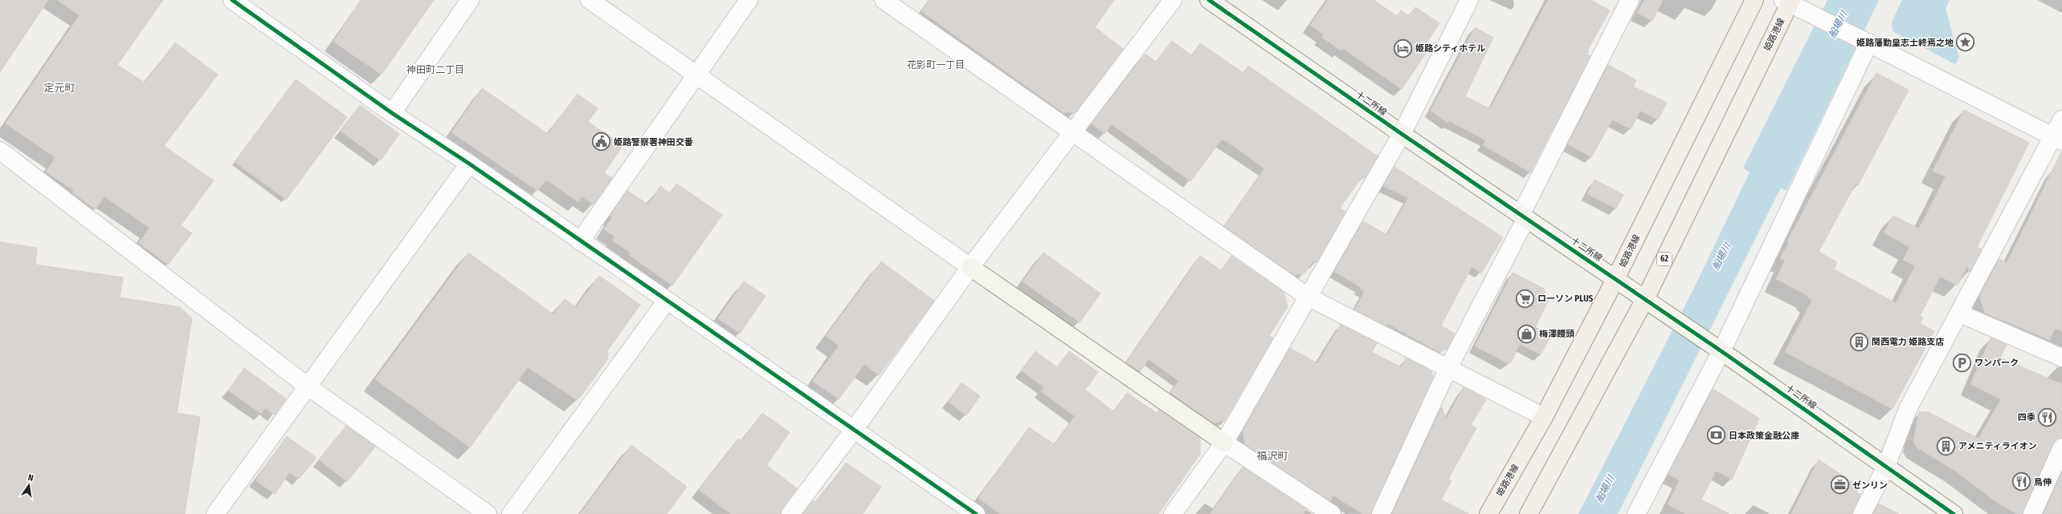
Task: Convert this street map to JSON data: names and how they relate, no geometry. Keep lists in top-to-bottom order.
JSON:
{
  "streets": {
    "main road": ["姫路港線", "62"],
    "street": ["十二所線"]
  },
  "crossings": [
    ["姫路港線", "十二所線"]
  ],
  "districts": [
    "花影町一丁目",
    "神田町二丁目",
    "定元町",
    "福沢町"
  ],
  "water": ["船場川"],
  "places": {
    "place": ["姫路藩勤皇志士終焉之地"],
    "hotel": ["姫路シティホテル"],
    "public building": ["姫路警察署神田交番"],
    "supermarket": ["ローソン PLUS"],
    "shop": ["梅澤饅頭"],
    "building": ["関西電力 姫路支店", "アメニティライオン"],
    "parking": ["ワンパーク"],
    "restaurant": ["四季", "鳥伸"],
    "bank": ["日本政策金融公庫"],
    "office": ["ゼンリン"]
  },
  "north": "top"
}
